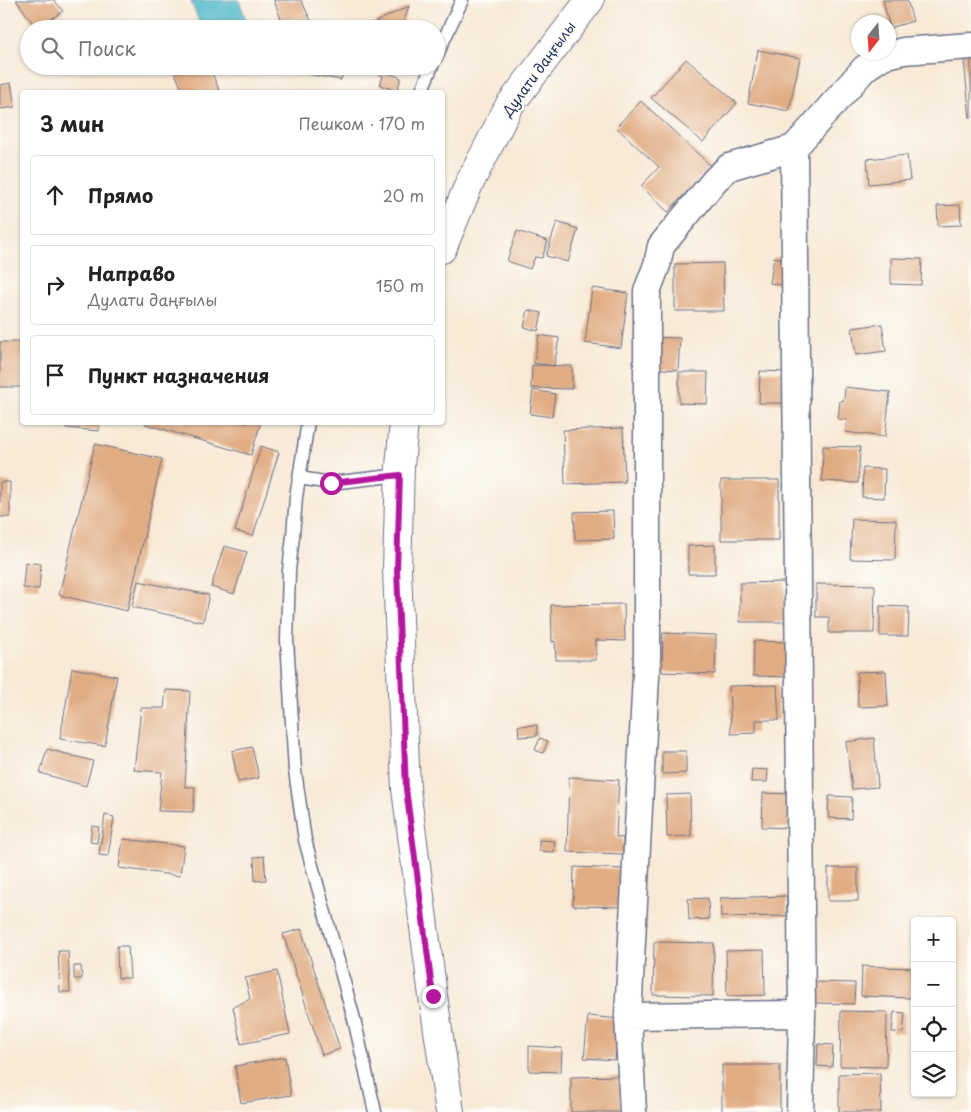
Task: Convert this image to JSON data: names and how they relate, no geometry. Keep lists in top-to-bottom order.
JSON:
{
  "streets": {
    "main road": ["Дулати даңғылы"]
  },
  "north": "bottom",
  "page": {
    "search": "Поиск",
    "heading": ["3 мин", "Пешком · 170 m"],
    "list": [
      ["Прямо", "20 m"],
      ["Направо", "Дулати даңғылы", "150 m"],
      "Пункт назначения"
    ],
    "map_buttons": ["+", "−"]
  }
}
